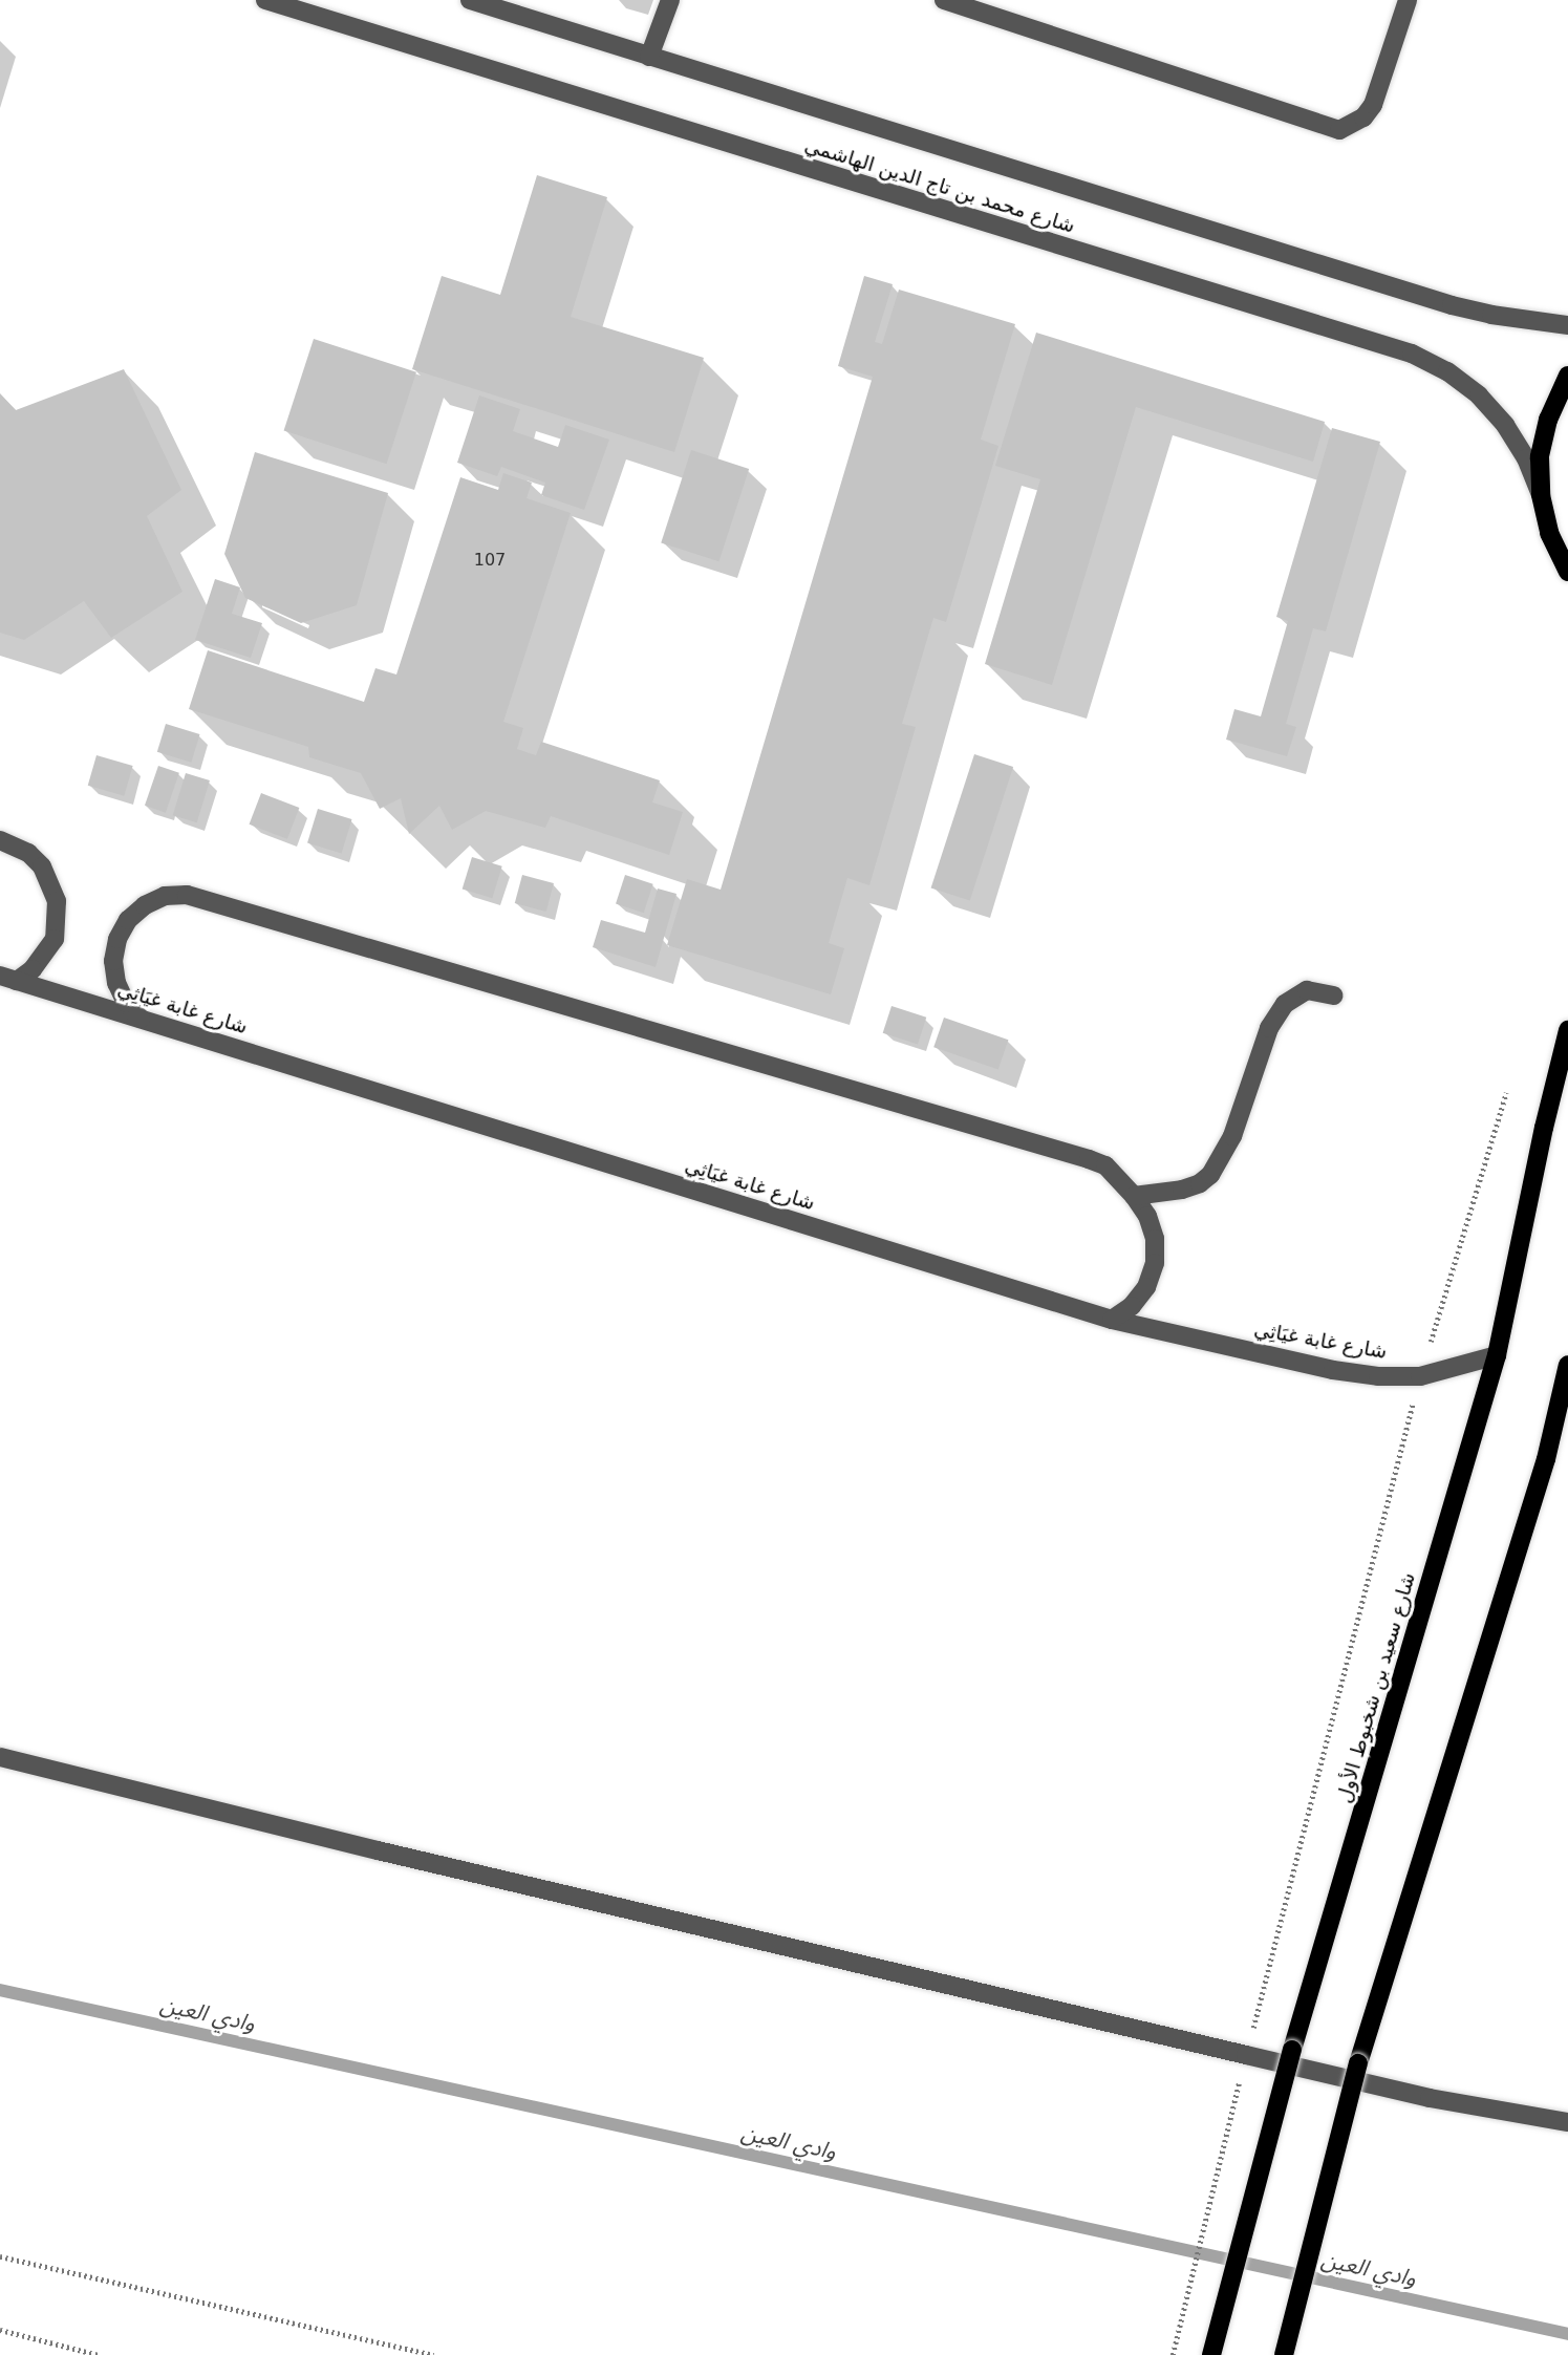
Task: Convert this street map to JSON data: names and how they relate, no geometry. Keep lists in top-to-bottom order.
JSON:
{
  "streets": {
    "main road": ["شارع سعيد بن شخبوط الأول"],
    "street": ["شارع محمد بن تاج الدين الهاشمي", "شارع غابة غيَاثِي"]
  },
  "crossings": [
    ["شارع غابة غيَاثِي", "شارع سعيد بن شخبوط الأول"]
  ],
  "water": ["وادي العين"],
  "house_numbers": ["107"]
}
